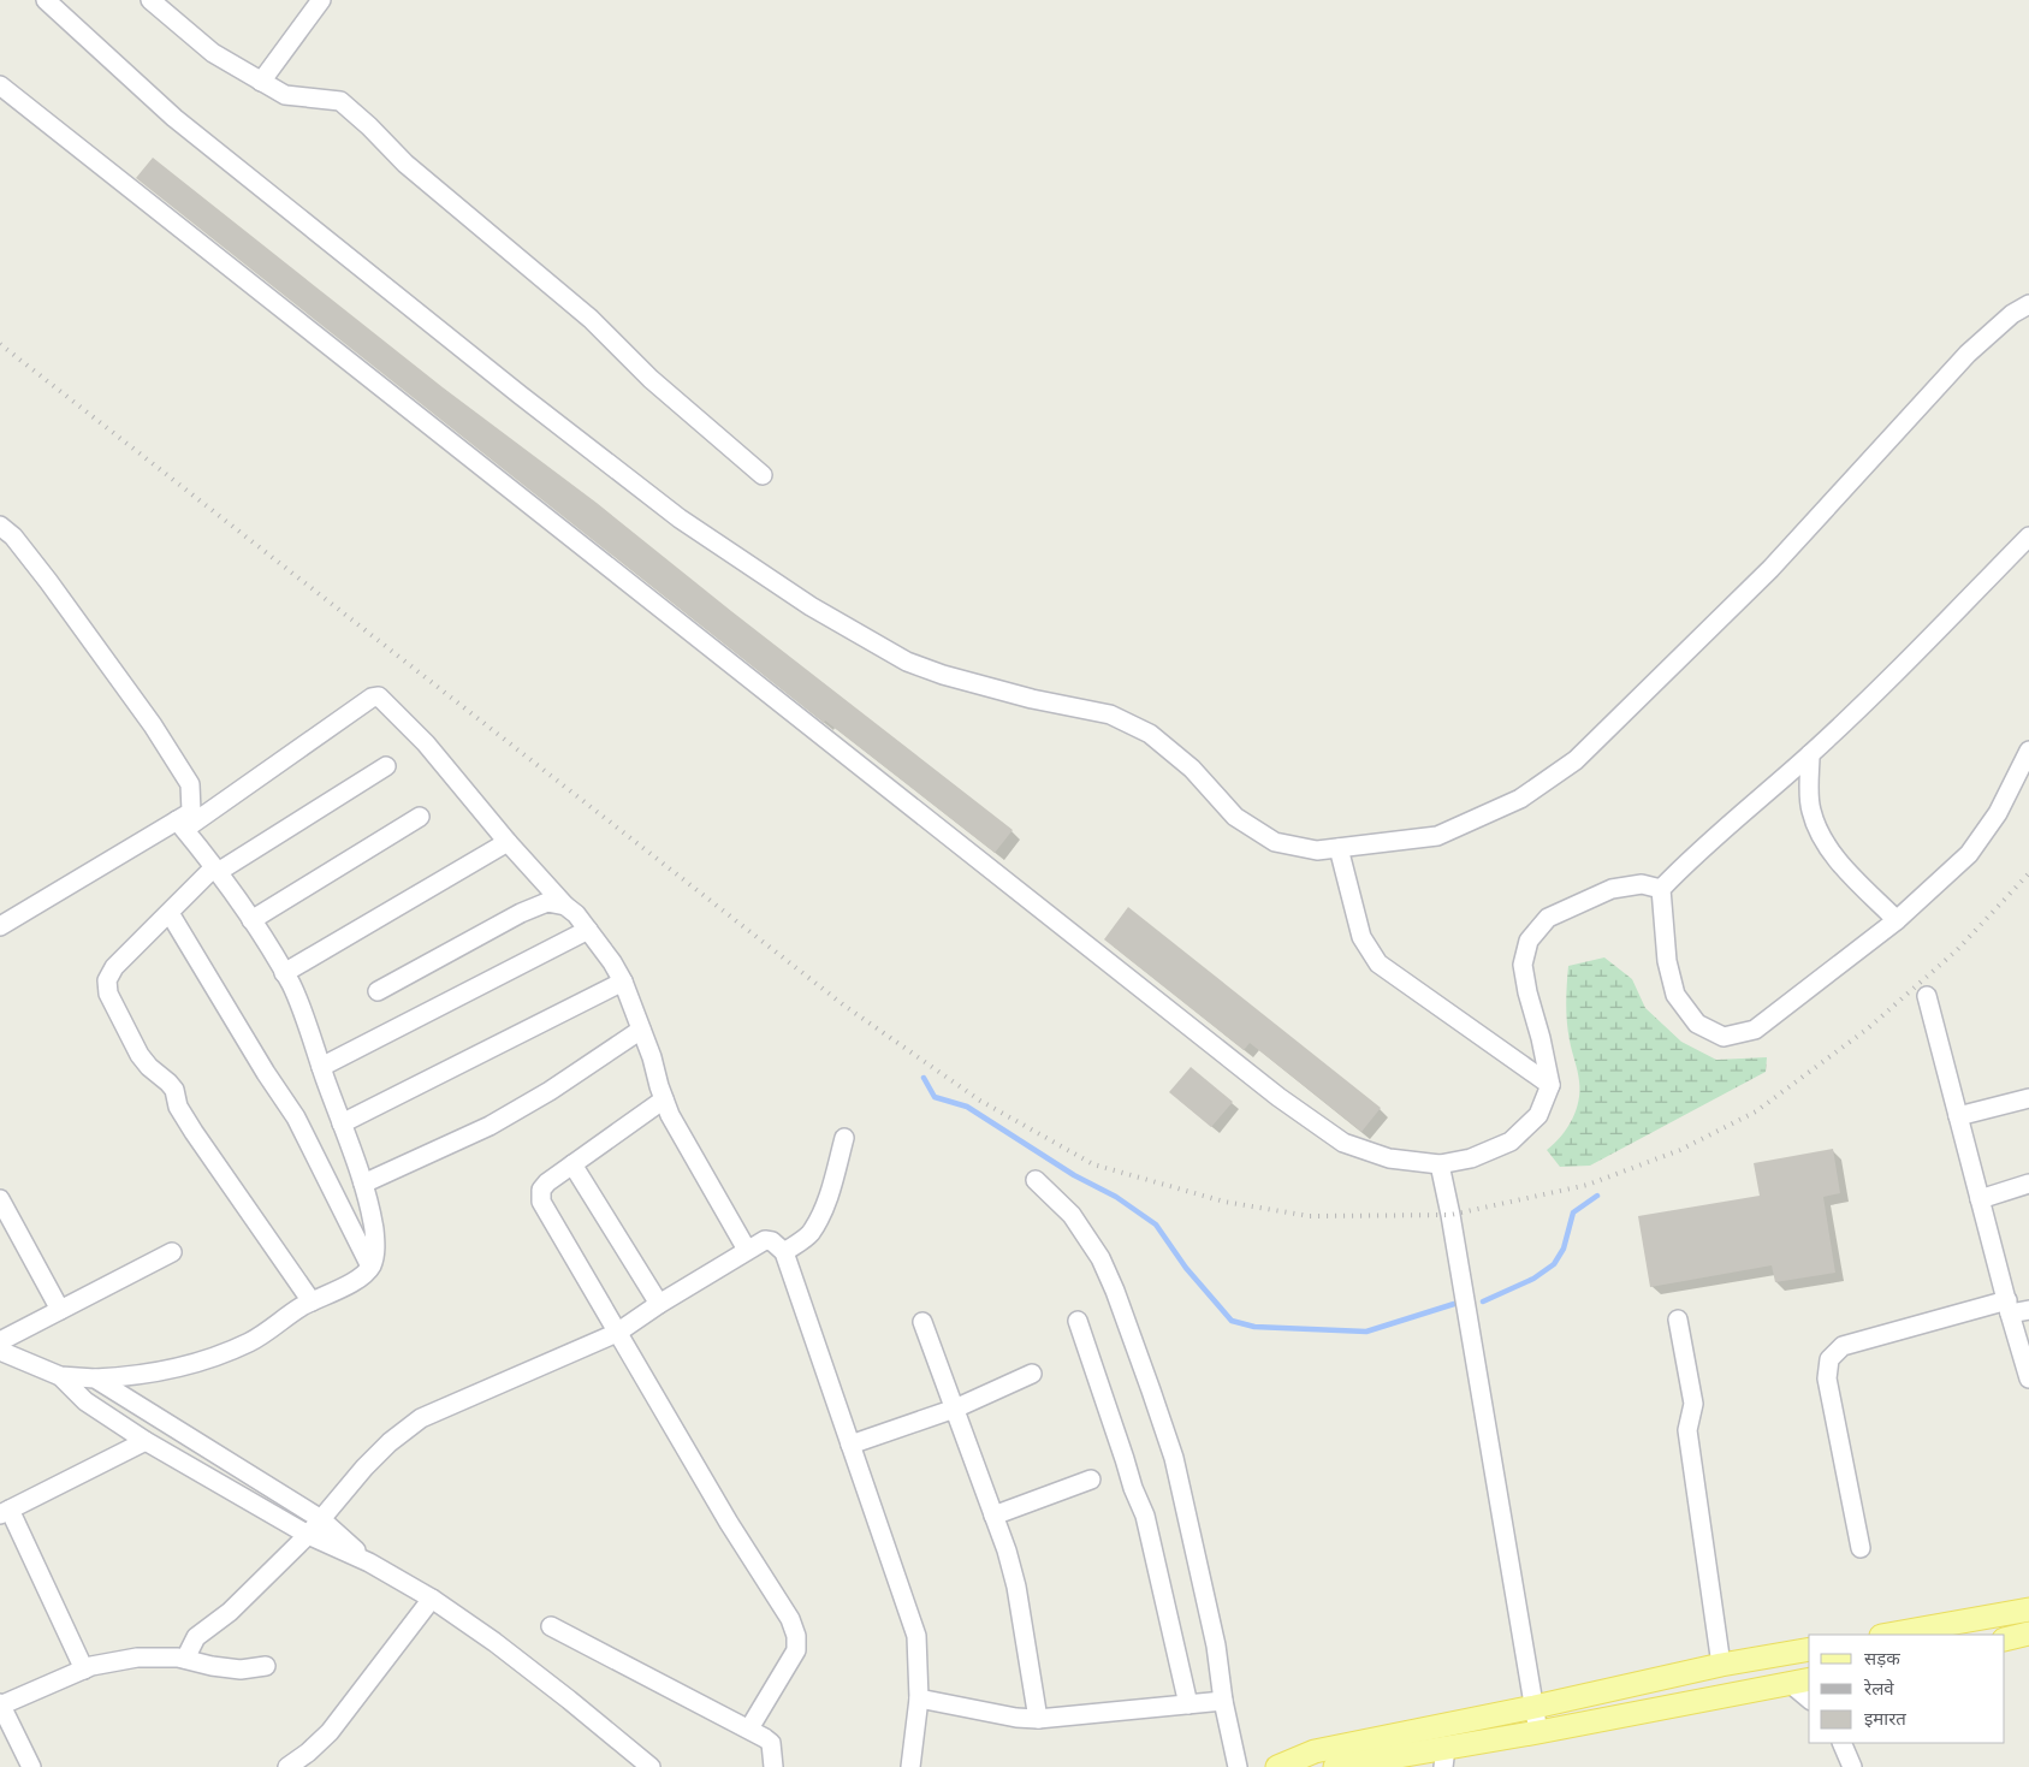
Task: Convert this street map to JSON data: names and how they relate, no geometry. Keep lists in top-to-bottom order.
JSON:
{
  "legend": ["सड़क", "रेलवे", "इमारत"]
}
